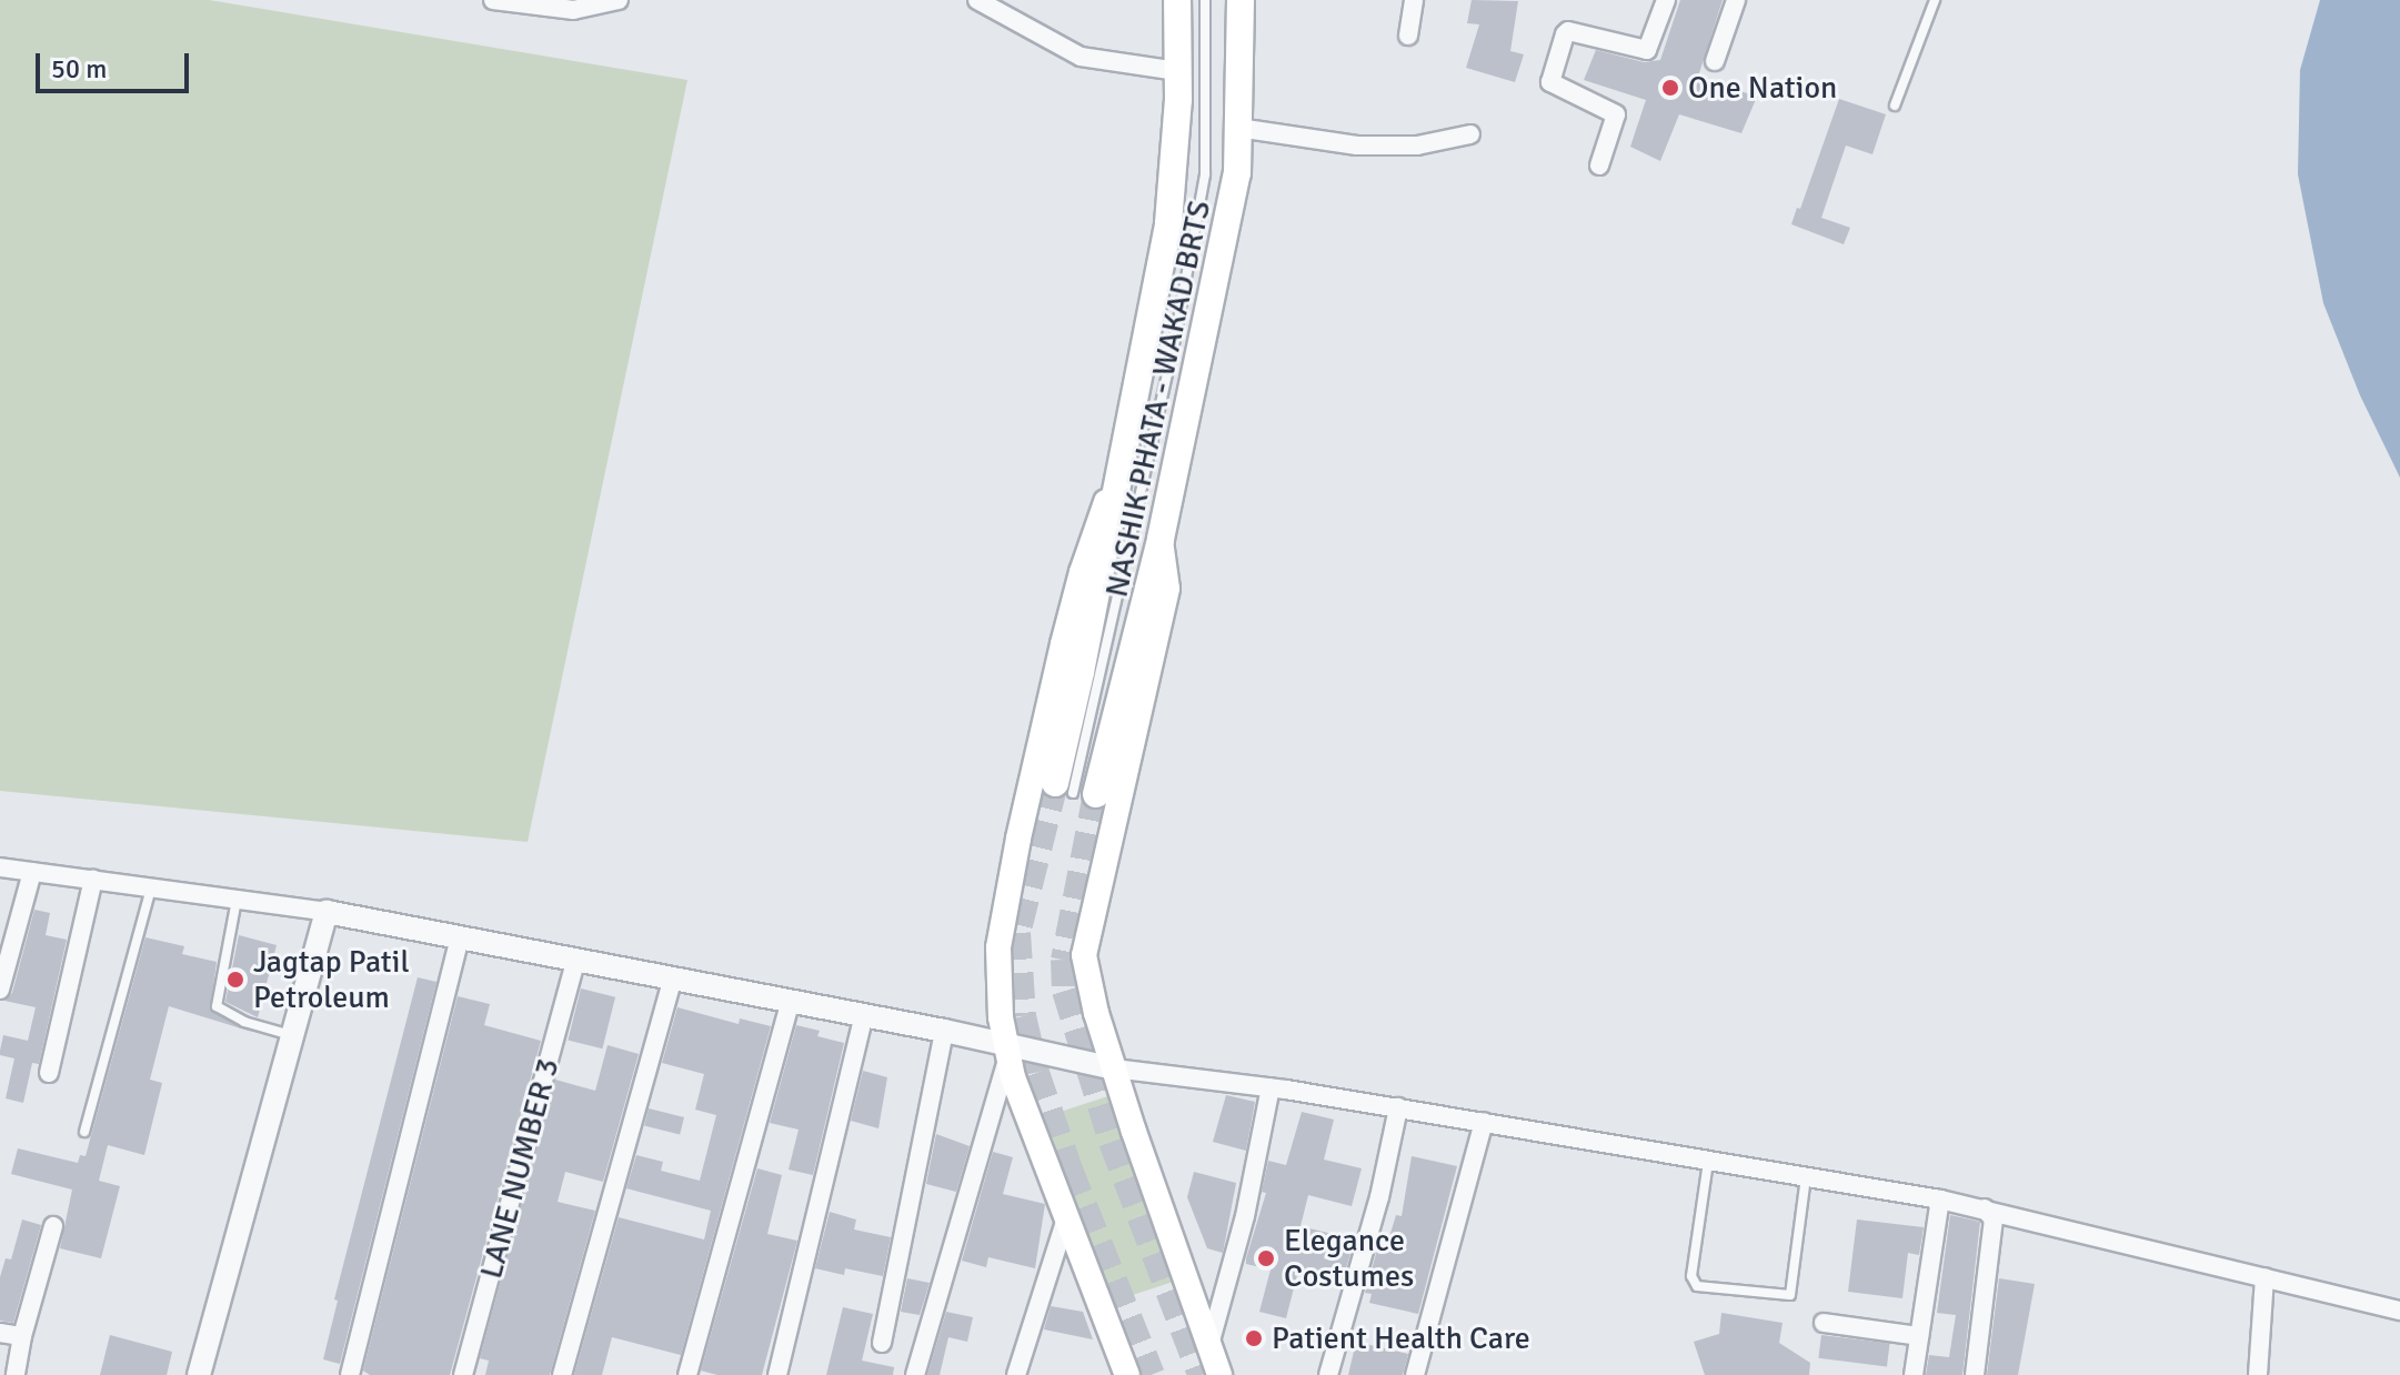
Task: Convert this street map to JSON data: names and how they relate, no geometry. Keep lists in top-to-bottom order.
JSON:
{
  "streets": {
    "street": ["LANE NUMBER 3"],
    "lane": ["NASHIK PHATA - WAKAD BRTS"]
  },
  "places": [
    "One Nation",
    "Jagtap Patil Petroleum",
    "Elegance Costumes",
    "Patient Health Care"
  ],
  "scale_bar": "50 m"
}
